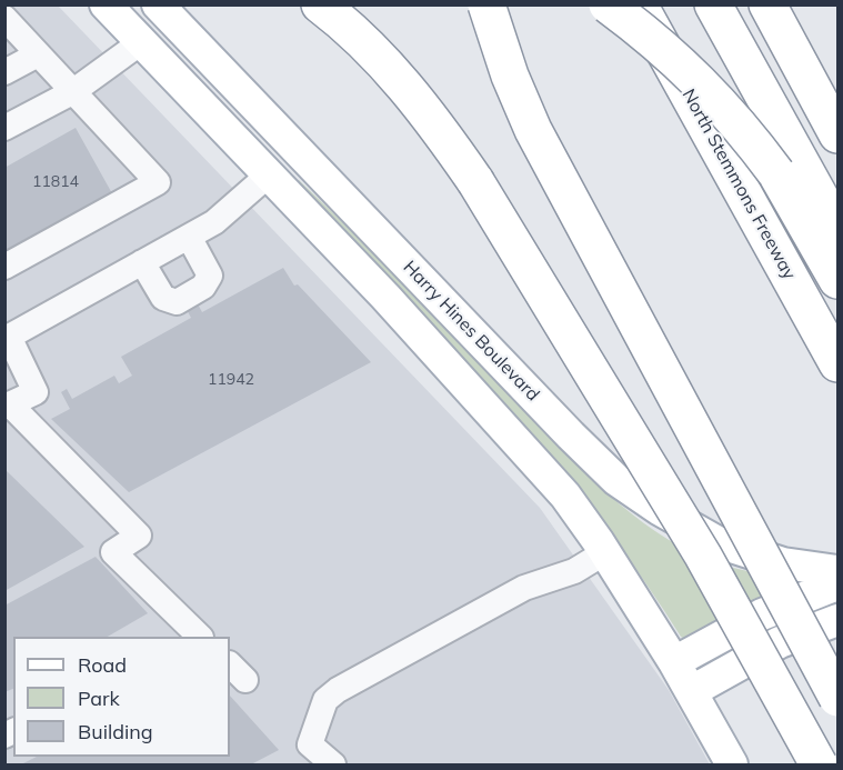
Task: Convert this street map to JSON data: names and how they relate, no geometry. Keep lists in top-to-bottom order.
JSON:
{
  "streets": {
    "highway": ["North Stemmons Freeway"],
    "main road": ["Harry Hines Boulevard"]
  },
  "house_numbers": ["11814", "11942"],
  "legend": ["Road", "Park", "Building"]
}
